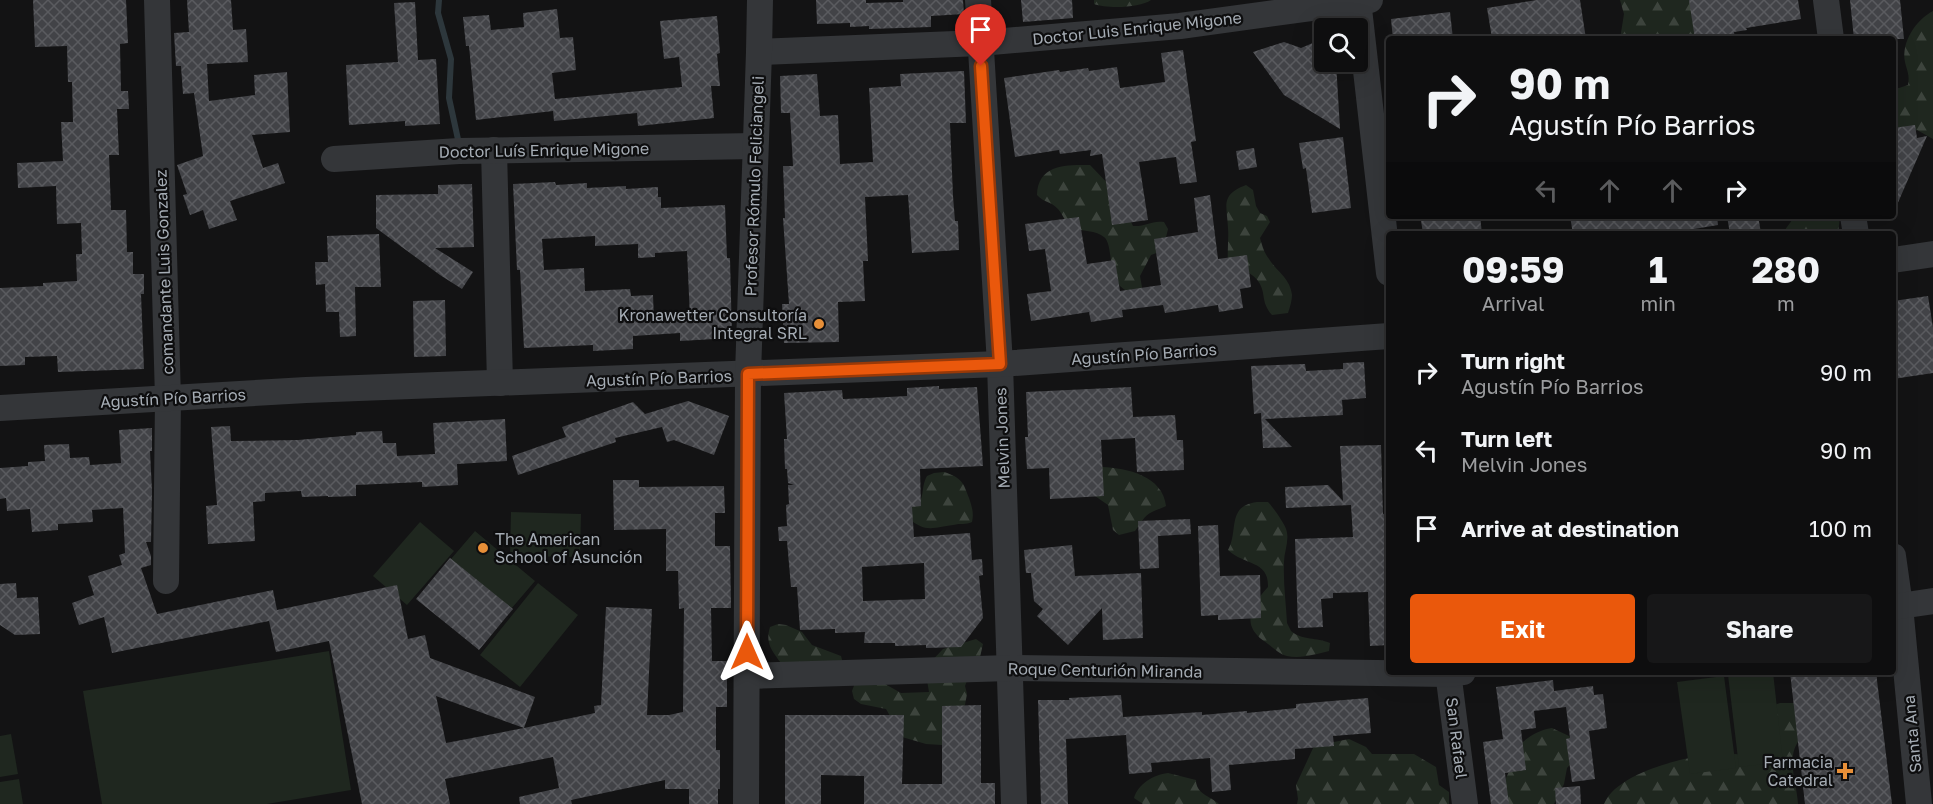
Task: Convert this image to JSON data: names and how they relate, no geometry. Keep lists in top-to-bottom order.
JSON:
{
  "streets": {
    "street": [
      "Doctor Luis Enrique Migone",
      "Doctor Luís Enrique Migone",
      "Profesor Rómulo Feliciangeli",
      "comandante Luis Gonzalez",
      "Agustín Pío Barrios",
      "Melvin Jones",
      "Roque Centurión Miranda",
      "Santa Ana",
      "San Rafael"
    ]
  },
  "crossings": [
    ["Doctor Luis Enrique Migone", "Profesor Rómulo Feliciangeli"],
    ["Doctor Luis Enrique Migone", "Melvin Jones"],
    ["Doctor Luís Enrique Migone", "Profesor Rómulo Feliciangeli"],
    ["Profesor Rómulo Feliciangeli", "Agustín Pío Barrios"],
    ["Profesor Rómulo Feliciangeli", "Roque Centurión Miranda"],
    ["comandante Luis Gonzalez", "Agustín Pío Barrios"],
    ["Agustín Pío Barrios", "Melvin Jones"],
    ["Melvin Jones", "Roque Centurión Miranda"]
  ],
  "places": {
    "other": ["Kronawetter Consultoría Integral SRL", "The American School of Asunción"],
    "health": ["Farmacia Catedral"]
  },
  "page": {
    "turn": ["90 m", "Agustín Pío Barrios"],
    "eta": [
      "09:59",
      "Arrival",
      "1",
      "min",
      "280",
      "m"
    ],
    "list": [
      {
        "name": "Turn right",
        "note": "Agustín Pío Barrios",
        "value": "90 m"
      },
      {
        "name": "Turn left",
        "note": "Melvin Jones",
        "value": "90 m"
      },
      {
        "name": "Arrive at destination",
        "value": "100 m"
      }
    ],
    "buttons": ["Exit", "Share"]
  }
}
